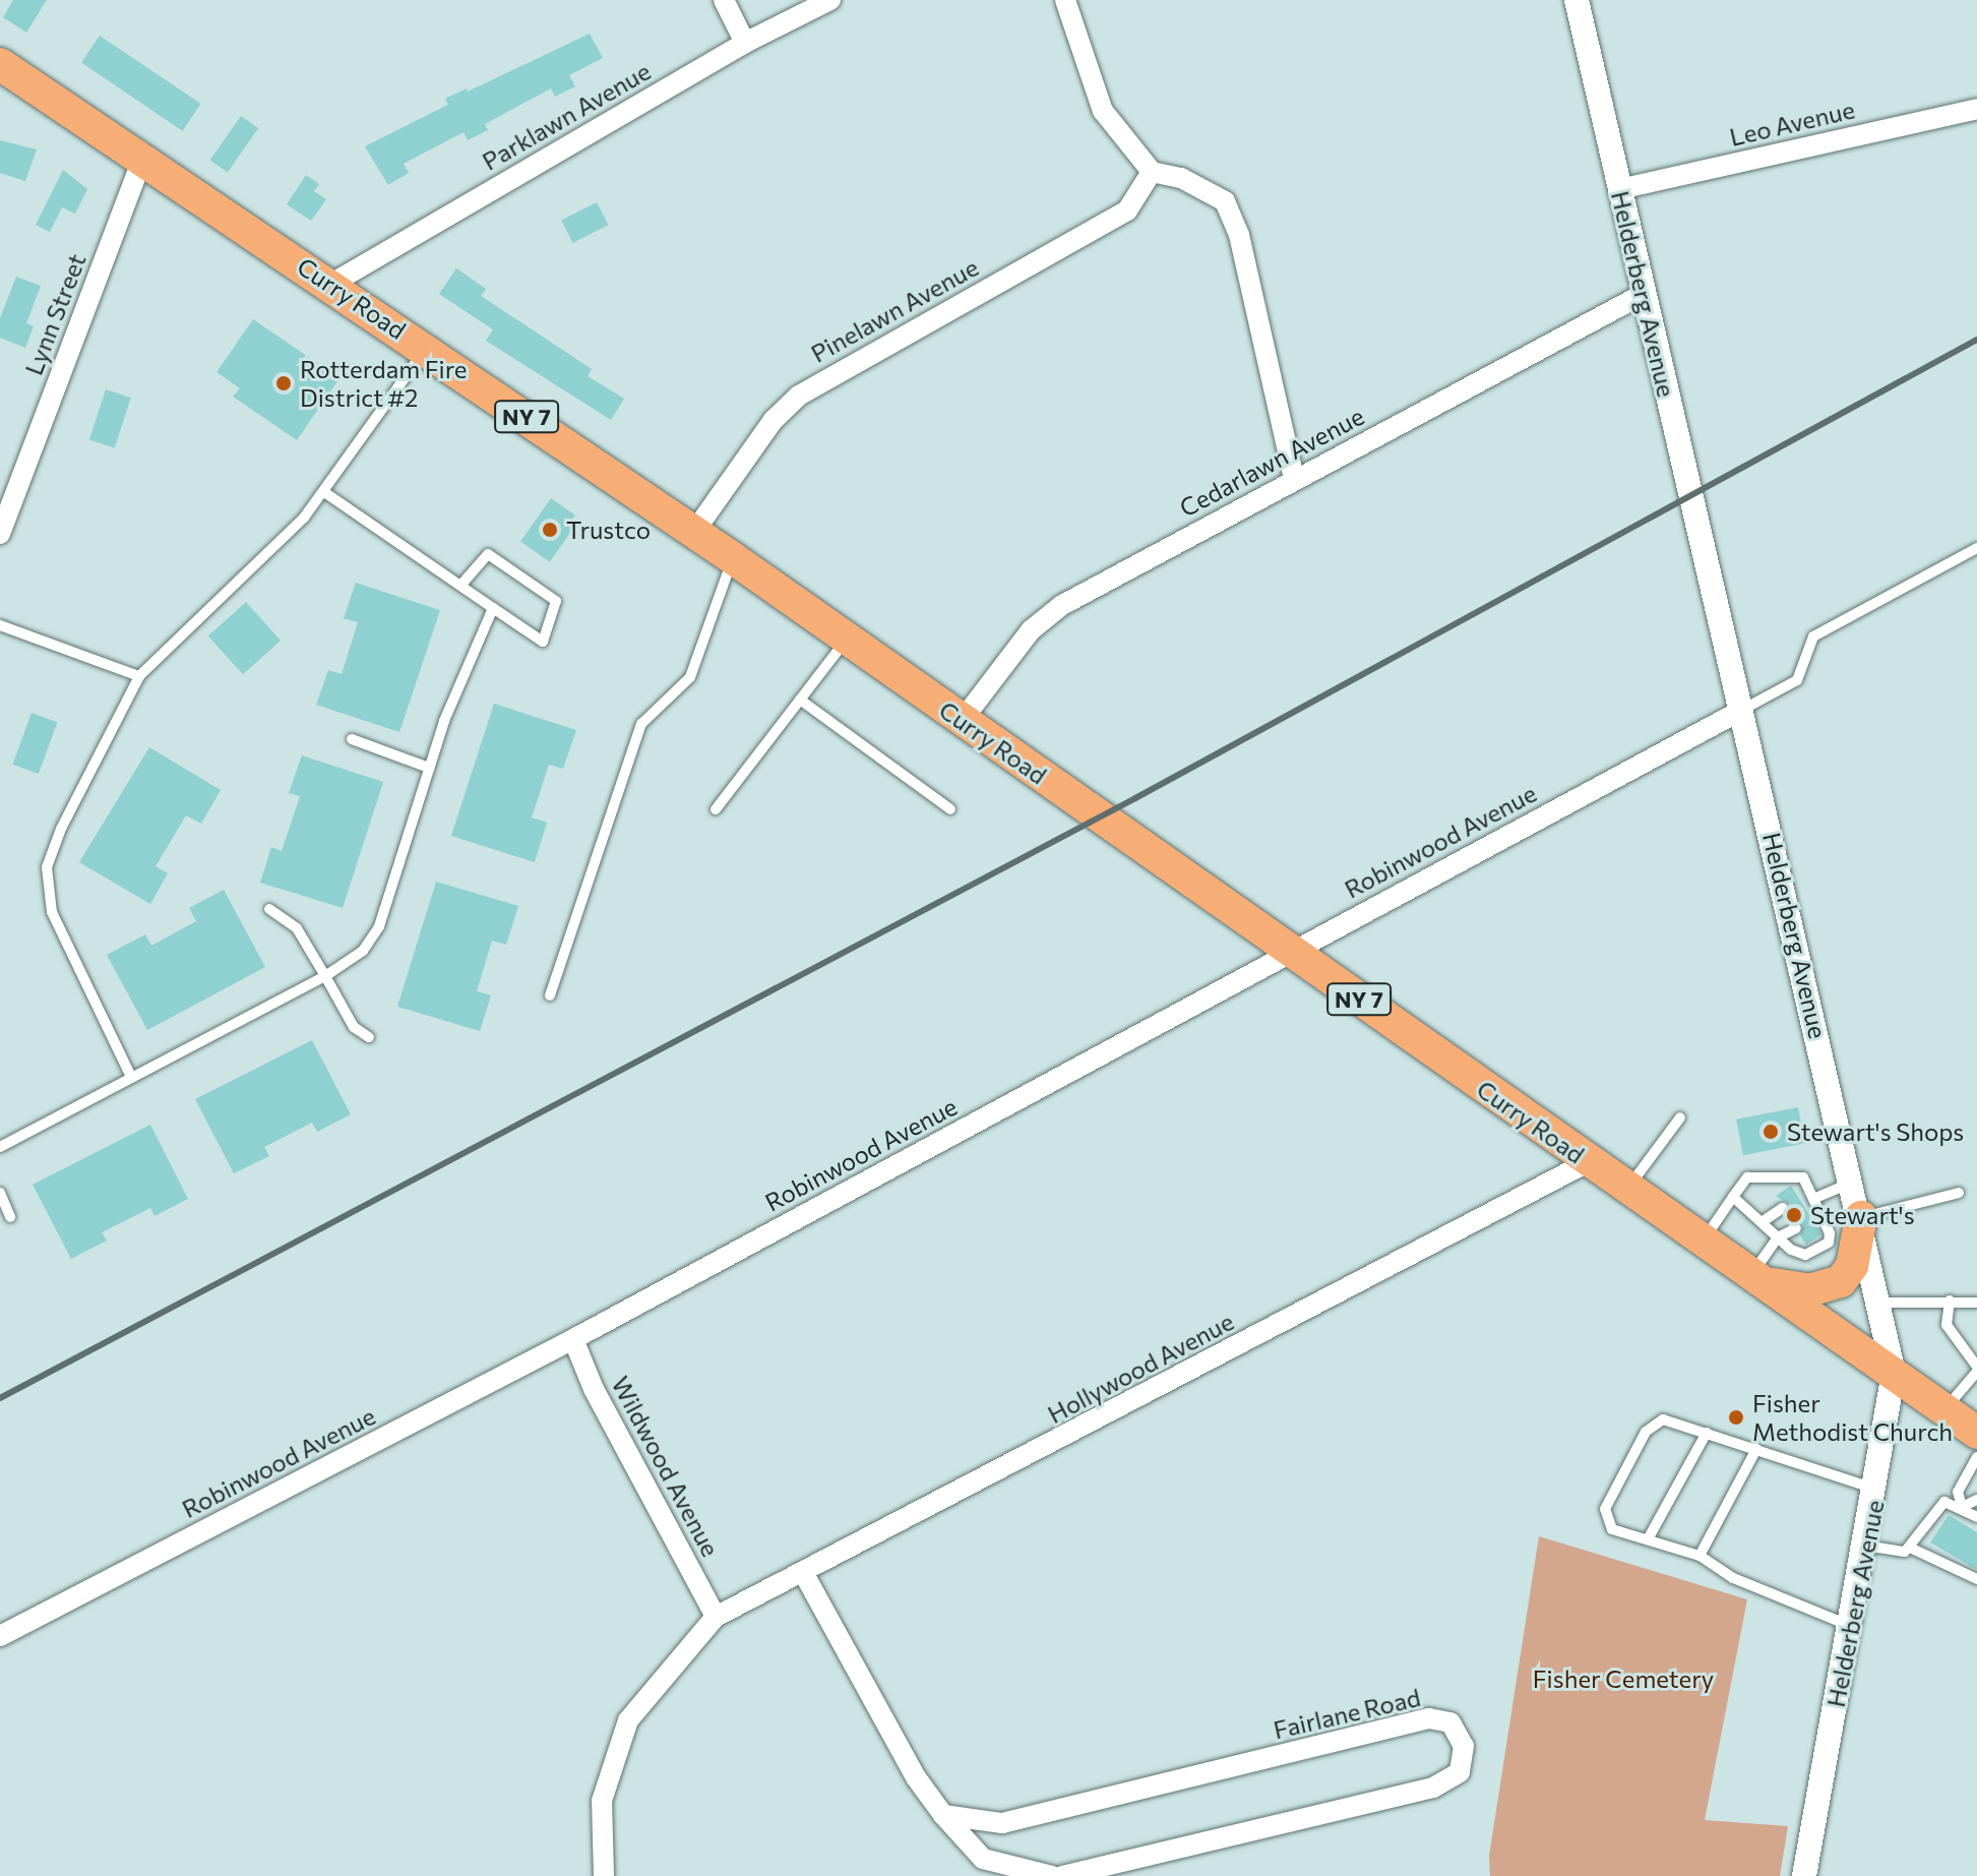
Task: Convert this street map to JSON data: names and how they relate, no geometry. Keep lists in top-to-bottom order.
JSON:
{
  "streets": {
    "main road": ["Curry Road", "NY 7"],
    "street": [
      "Parklawn Avenue",
      "Leo Avenue",
      "Helderberg Avenue",
      "Pinelawn Avenue",
      "Lynn Street",
      "Cedarlawn Avenue",
      "Robinwood Avenue",
      "Hollywood Avenue",
      "Wildwood Avenue",
      "Fairlane Road"
    ]
  },
  "crossings": [
    ["Parklawn Avenue", "Curry Road"],
    ["Leo Avenue", "Helderberg Avenue"],
    ["Helderberg Avenue", "Curry Road"],
    ["Helderberg Avenue", "Cedarlawn Avenue"],
    ["Helderberg Avenue", "Robinwood Avenue"],
    ["Curry Road", "Pinelawn Avenue"],
    ["Curry Road", "Lynn Street"],
    ["Curry Road", "Cedarlawn Avenue"],
    ["Curry Road", "Robinwood Avenue"],
    ["Curry Road", "Hollywood Avenue"],
    ["Robinwood Avenue", "Wildwood Avenue"],
    ["Hollywood Avenue", "Wildwood Avenue"]
  ],
  "parks": ["Fisher Cemetery"],
  "places": [
    "Rotterdam Fire District #2",
    "Trustco",
    "Stewart's Shops",
    "Stewart's",
    "Fisher Methodist Church"
  ]
}
